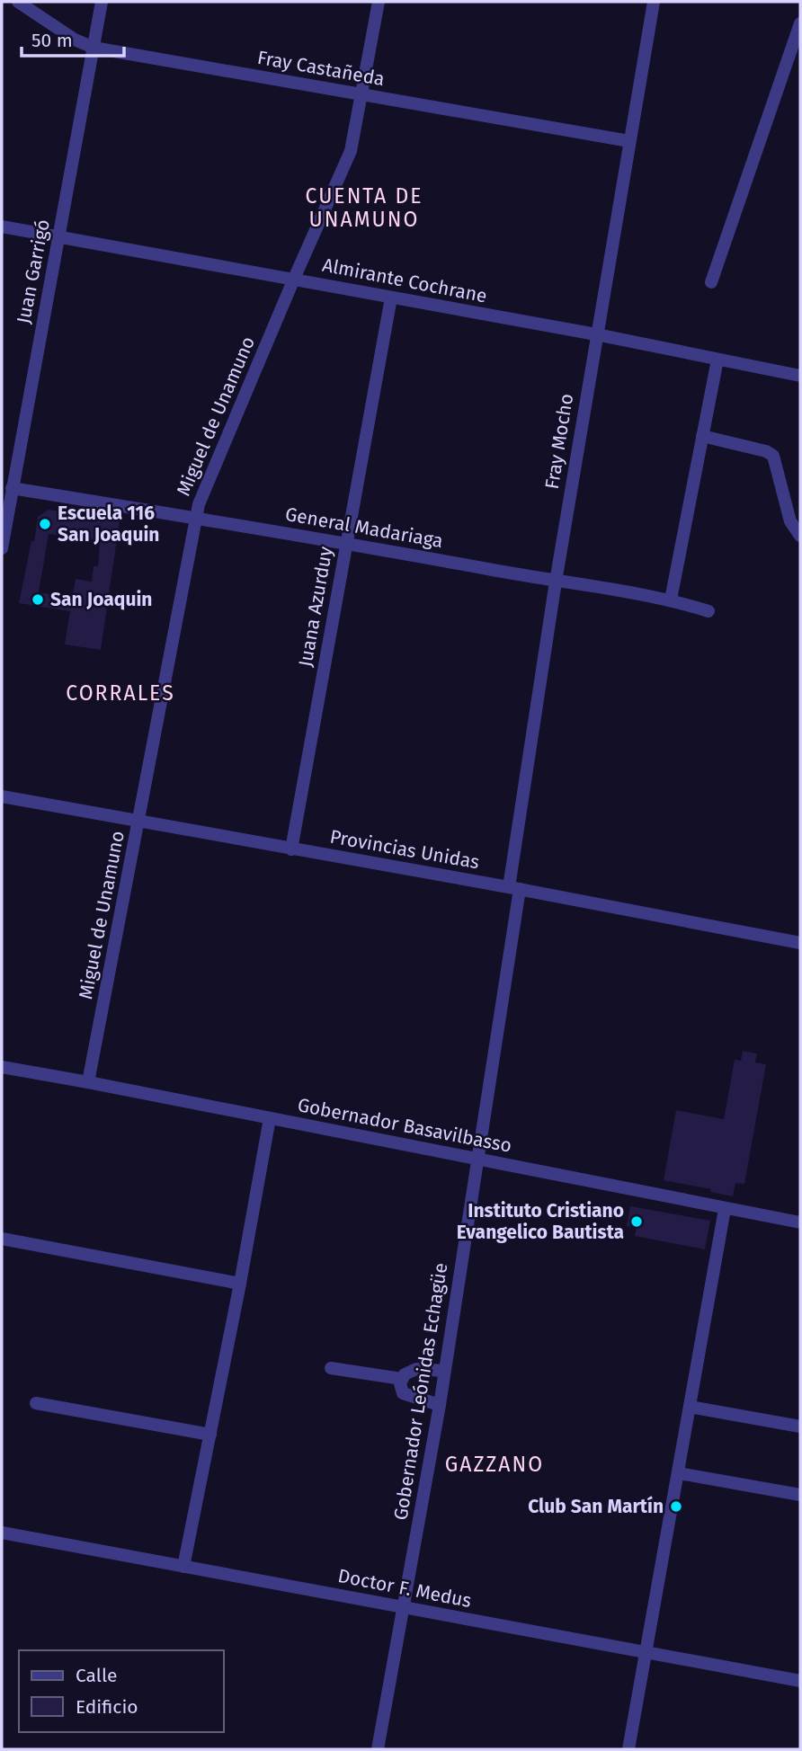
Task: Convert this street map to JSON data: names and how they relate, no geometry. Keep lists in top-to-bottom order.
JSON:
{
  "streets": {
    "street": [
      "Fray Castañeda",
      "Juan Garrigó",
      "Almirante Cochrane",
      "Miguel de Unamuno",
      "Fray Mocho",
      "General Madariaga",
      "Juana Azurduy",
      "Provincias Unidas",
      "Gobernador Basavilbasso",
      "Gobernador Leónidas Echagüe",
      "Doctor F. Medus"
    ]
  },
  "crossings": [
    ["Fray Castañeda", "Juan Garrigó"],
    ["Fray Castañeda", "Miguel de Unamuno"],
    ["Fray Castañeda", "Fray Mocho"],
    ["Juan Garrigó", "Almirante Cochrane"],
    ["Juan Garrigó", "General Madariaga"],
    ["Almirante Cochrane", "Miguel de Unamuno"],
    ["Almirante Cochrane", "Fray Mocho"],
    ["Almirante Cochrane", "Juana Azurduy"],
    ["Miguel de Unamuno", "General Madariaga"],
    ["Miguel de Unamuno", "Provincias Unidas"],
    ["Miguel de Unamuno", "Gobernador Basavilbasso"],
    ["Fray Mocho", "General Madariaga"],
    ["Fray Mocho", "Provincias Unidas"],
    ["Fray Mocho", "Gobernador Leónidas Echagüe"],
    ["General Madariaga", "Juana Azurduy"],
    ["Juana Azurduy", "Provincias Unidas"],
    ["Provincias Unidas", "Gobernador Leónidas Echagüe"],
    ["Gobernador Basavilbasso", "Gobernador Leónidas Echagüe"],
    ["Gobernador Leónidas Echagüe", "Doctor F. Medus"]
  ],
  "districts": ["CUENTA DE UNAMUNO", "CORRALES", "GAZZANO"],
  "places": [
    "Escuela 116 San Joaquin",
    "San Joaquin",
    "Instituto Cristiano Evangelico Bautista",
    "Club San Martín"
  ],
  "legend": ["Calle", "Edificio"],
  "scale_bar": "50 m"
}
